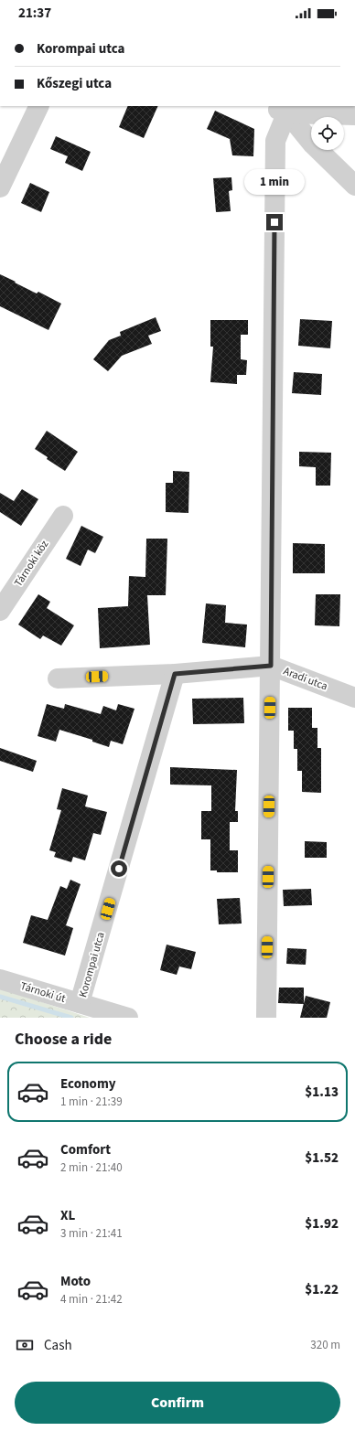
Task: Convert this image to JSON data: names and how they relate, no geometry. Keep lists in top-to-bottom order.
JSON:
{
  "streets": {
    "street": [
      "Tárnoki köz",
      "Aradi utca",
      "Korompai utca",
      "Tárnoki út"
    ]
  },
  "crossings": [
    ["Aradi utca", "Korompai utca"],
    ["Korompai utca", "Tárnoki út"]
  ],
  "page": {
    "status": "21:37",
    "banner": ["Korompai utca", "Kőszegi utca"],
    "bubble": "1 min",
    "heading": "Choose a ride",
    "list": [
      {
        "name": "Economy",
        "note": "1 min · 21:39",
        "value": "$1.13"
      },
      {
        "name": "Comfort",
        "note": "2 min · 21:40",
        "value": "$1.52"
      },
      {
        "name": "XL",
        "note": "3 min · 21:41",
        "value": "$1.92"
      },
      {
        "name": "Moto",
        "note": "4 min · 21:42",
        "value": "$1.22"
      }
    ],
    "pay": ["Cash", "320 m"],
    "buttons": "Confirm"
  }
}
